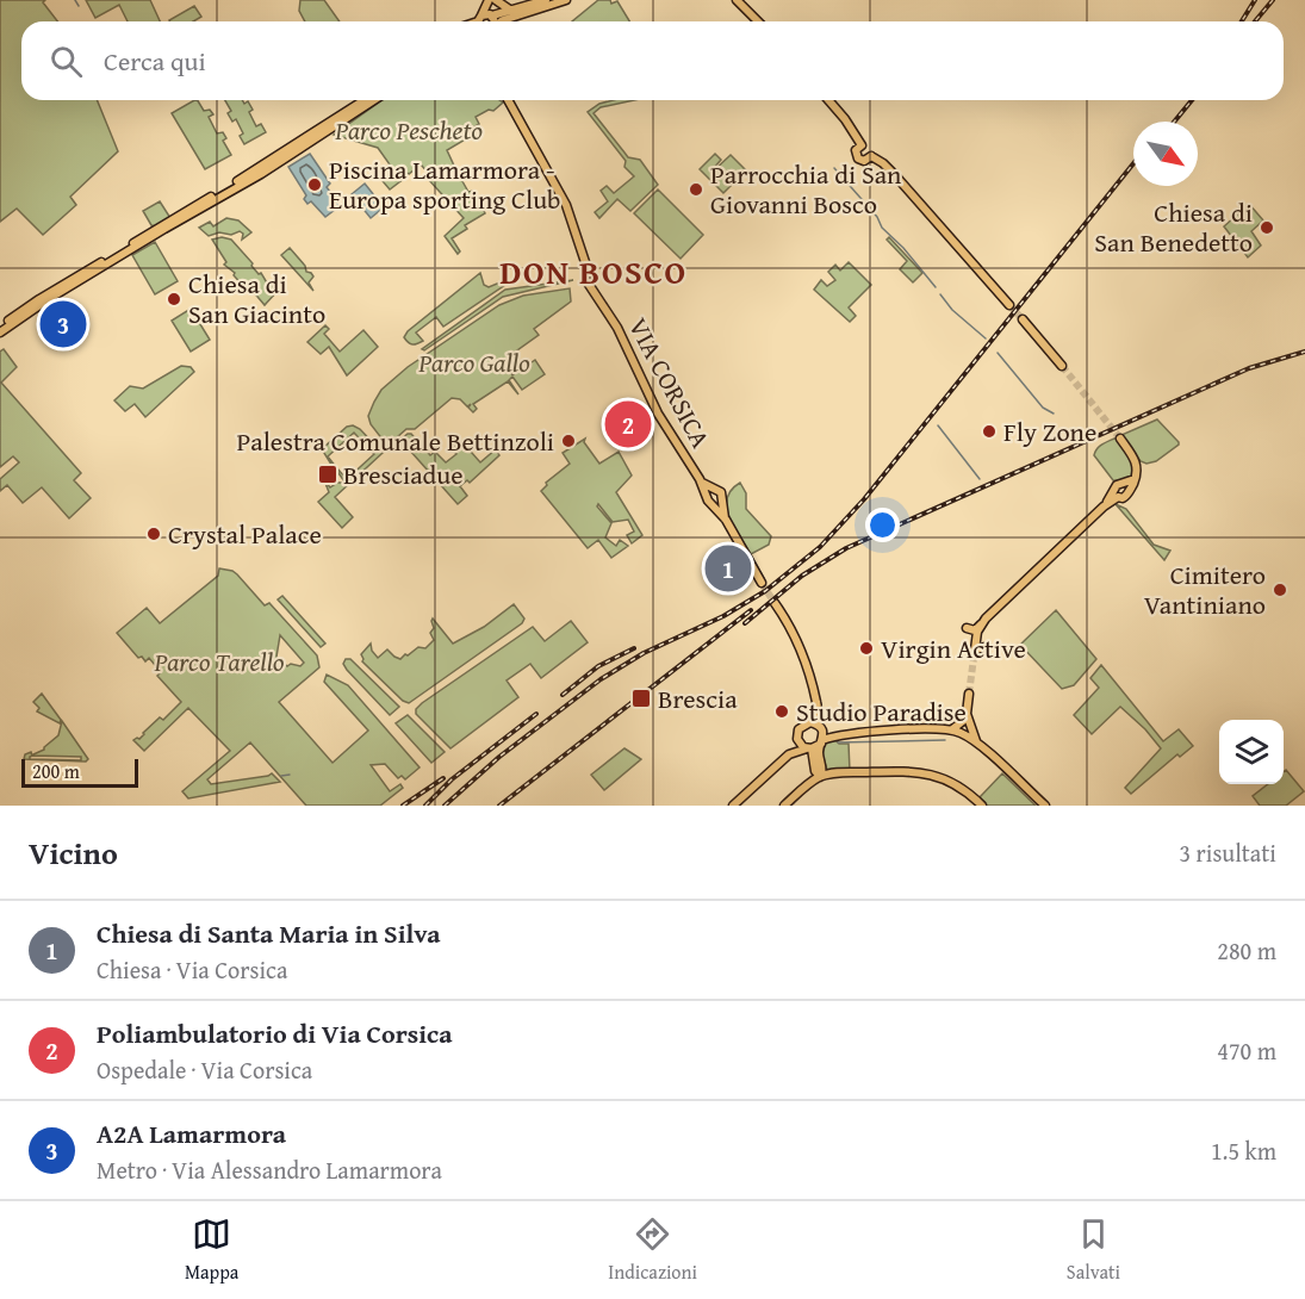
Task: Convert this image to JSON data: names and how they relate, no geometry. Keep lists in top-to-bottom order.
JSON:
{
  "streets": {
    "main road": ["VIA CORSICA"]
  },
  "districts": ["DON BOSCO"],
  "parks": ["Parco Pescheto", "Parco Gallo", "Parco Tarello"],
  "places": {
    "other": [
      "Piscina Lamarmora - Europa sporting Club",
      "Parrocchia di San Giovanni Bosco",
      "Chiesa di San Benedetto",
      "Chiesa di San Giacinto",
      "Fly Zone",
      "Palestra Comunale Bettinzoli",
      "Crystal Palace",
      "Cimitero Vantiniano",
      "Virgin Active",
      "Studio Paradise"
    ],
    "transit": ["Bresciadue", "Brescia"]
  },
  "scale_bar": "200 m",
  "north": "bottom right",
  "page": {
    "search": "Cerca qui",
    "pins": ["3", "2", "1"],
    "scale": "200 m",
    "heading": ["Vicino", "3 risultati"],
    "list": [
      {
        "mark": "1",
        "name": "Chiesa di Santa Maria in Silva",
        "note": "Chiesa · Via Corsica",
        "value": "280 m"
      },
      {
        "mark": "2",
        "name": "Poliambulatorio di Via Corsica",
        "note": "Ospedale · Via Corsica",
        "value": "470 m"
      },
      {
        "mark": "3",
        "name": "A2A Lamarmora",
        "note": "Metro · Via Alessandro Lamarmora",
        "value": "1.5 km"
      }
    ],
    "nav": ["Mappa", "Indicazioni", "Salvati"]
  }
}
